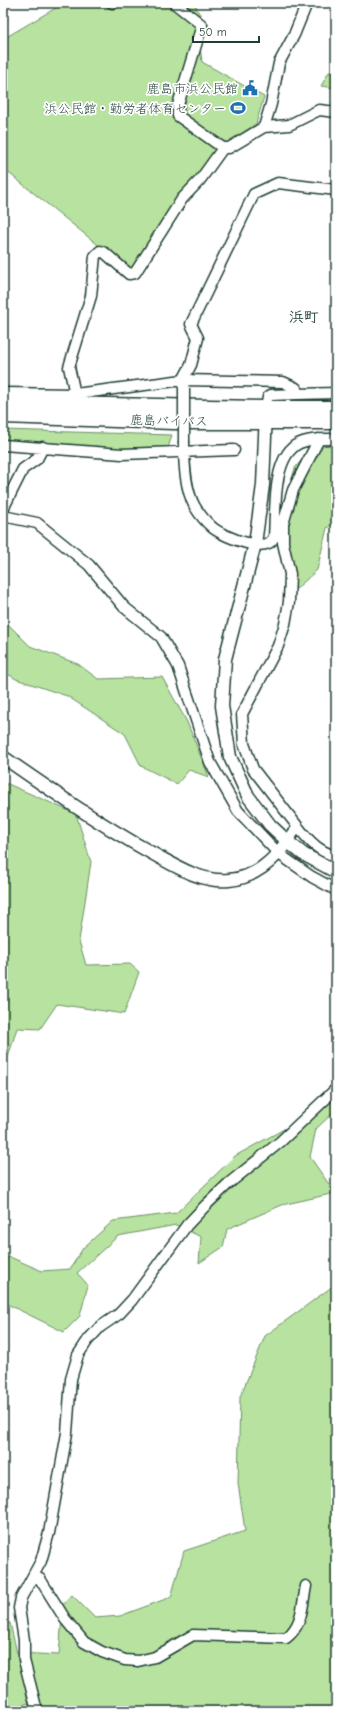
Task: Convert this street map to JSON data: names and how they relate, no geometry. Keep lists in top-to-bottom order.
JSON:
{
  "streets": {
    "highway": ["鹿島バイパス"]
  },
  "districts": ["浜町"],
  "places": {
    "public building": ["鹿島市浜公民館"],
    "sports": ["浜公民館・勤労者体育センター"]
  },
  "scale_bar": "50 m"
}
